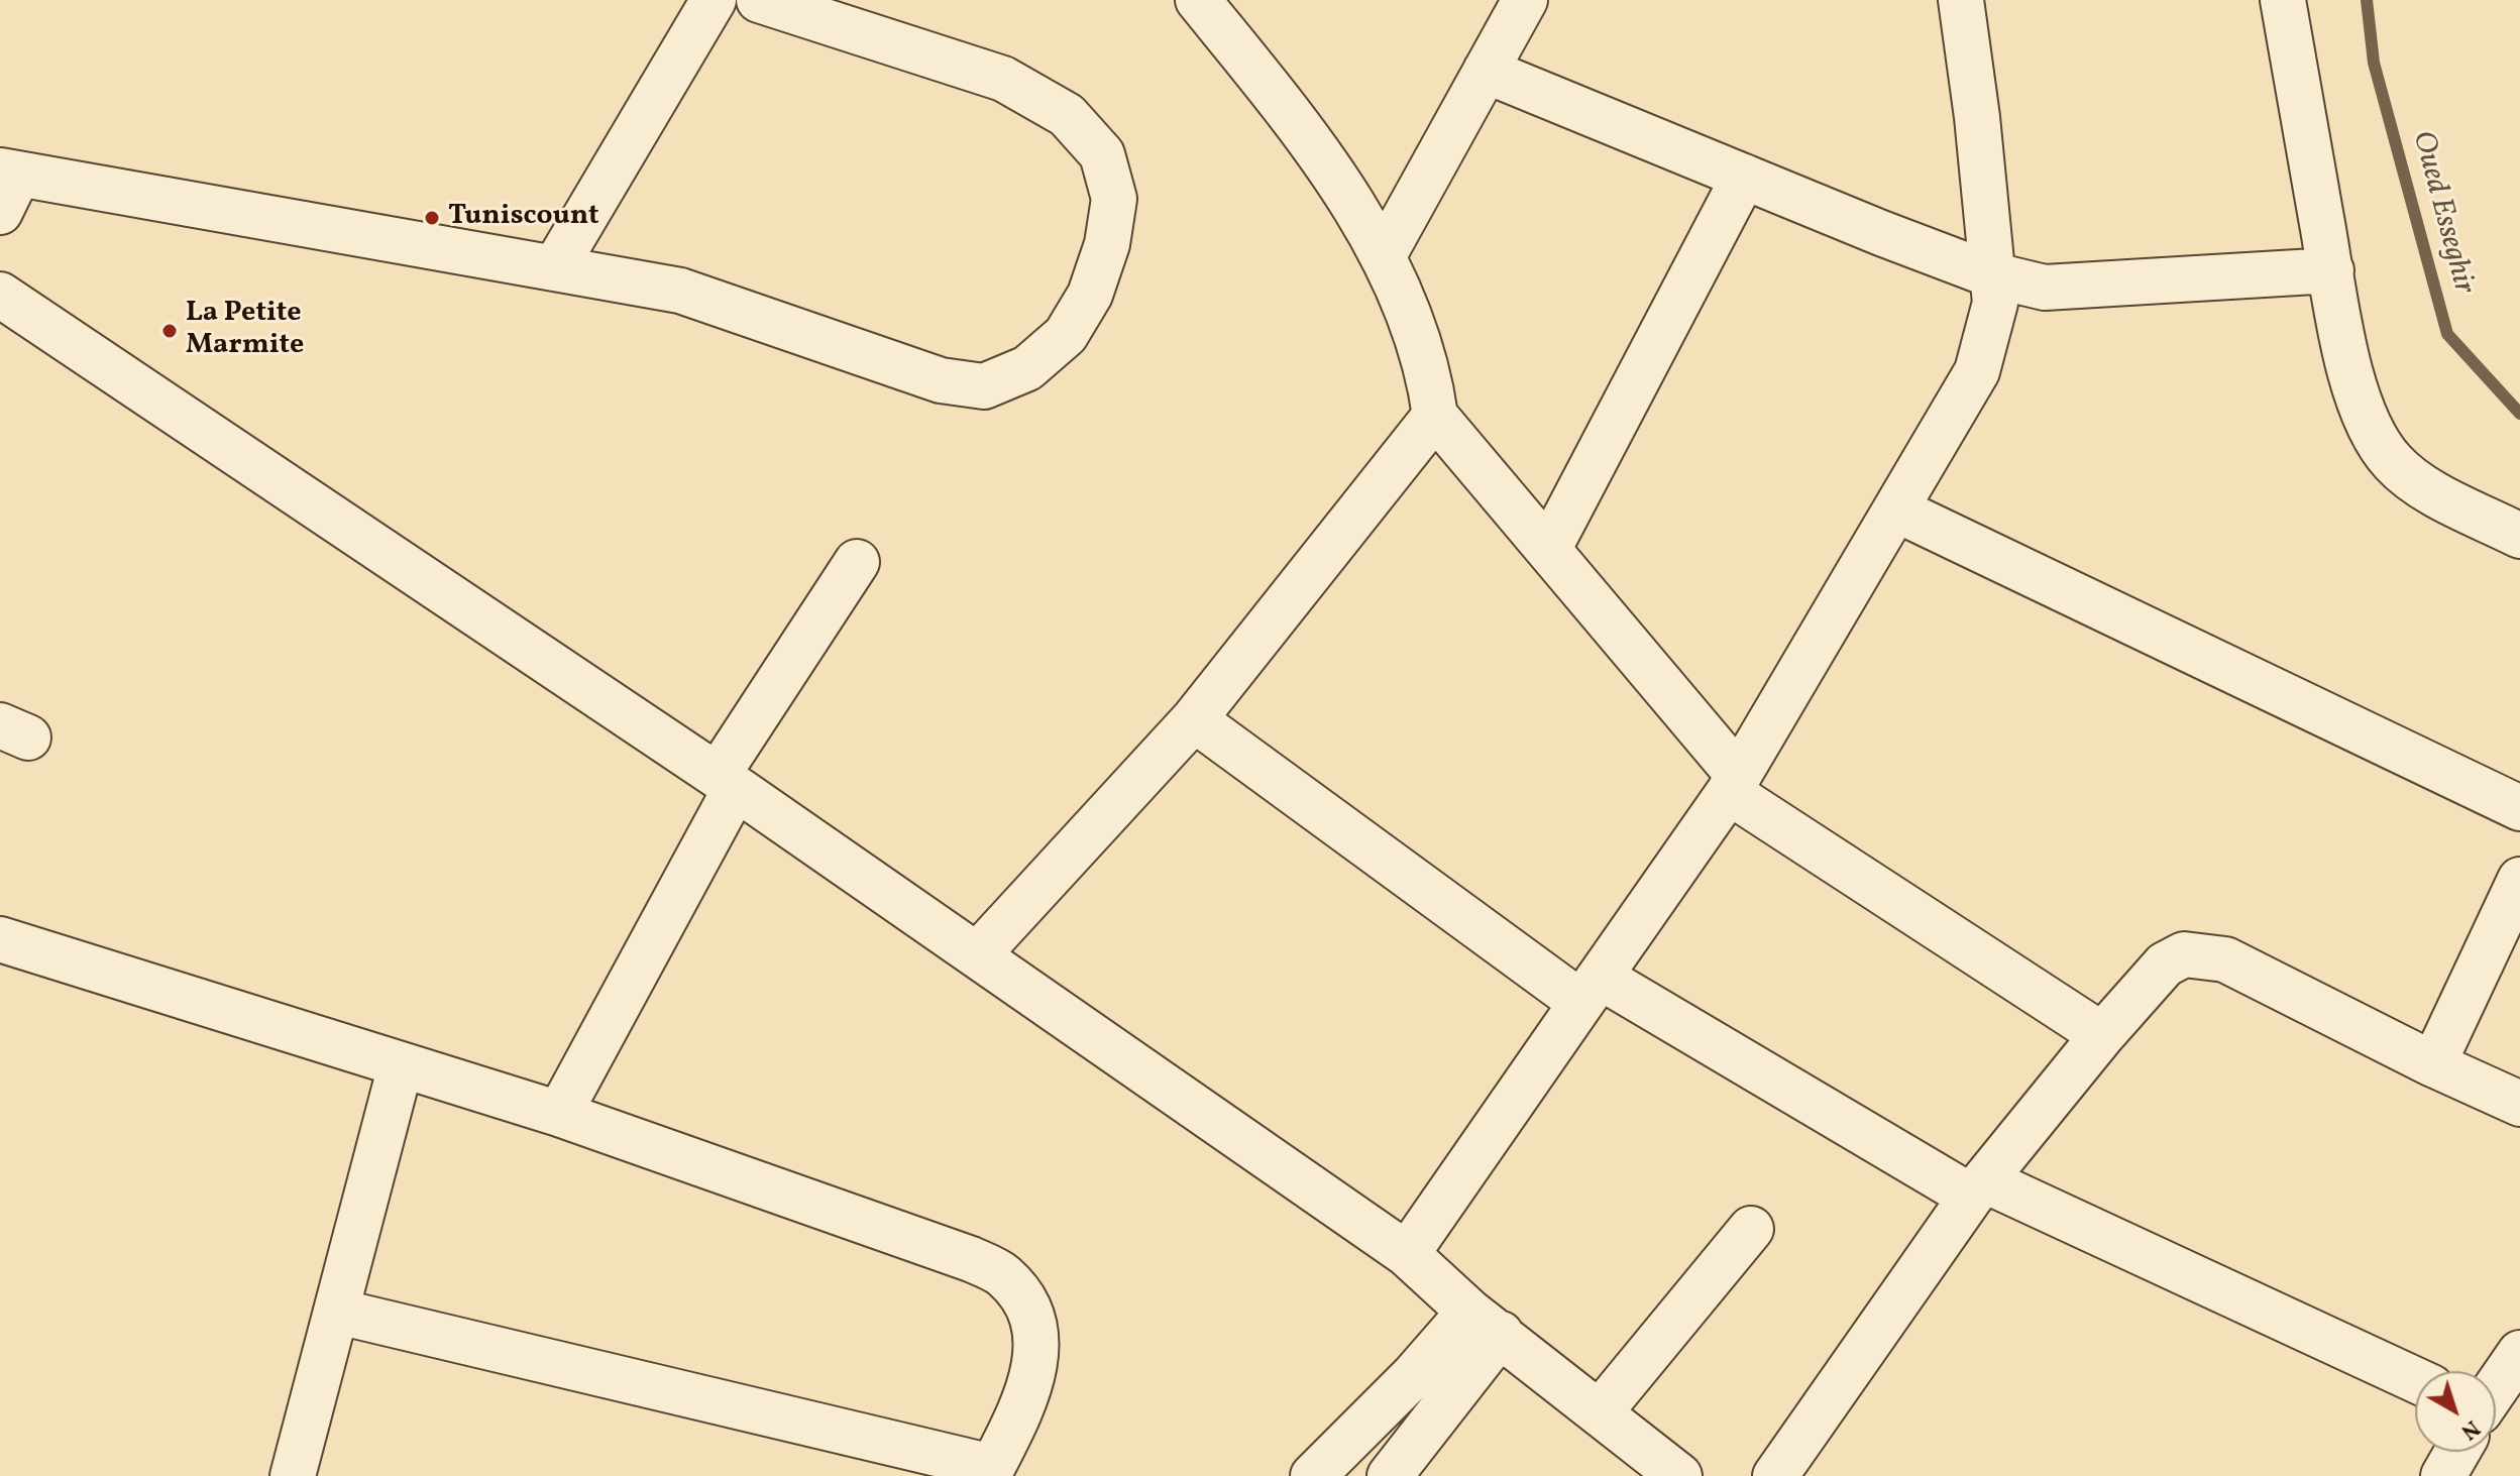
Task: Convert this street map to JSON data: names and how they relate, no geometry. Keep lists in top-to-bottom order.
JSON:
{
  "water": ["Oued Esseghir"],
  "places": ["Tuniscount", "La Petite Marmite"],
  "north": "bottom right"
}
